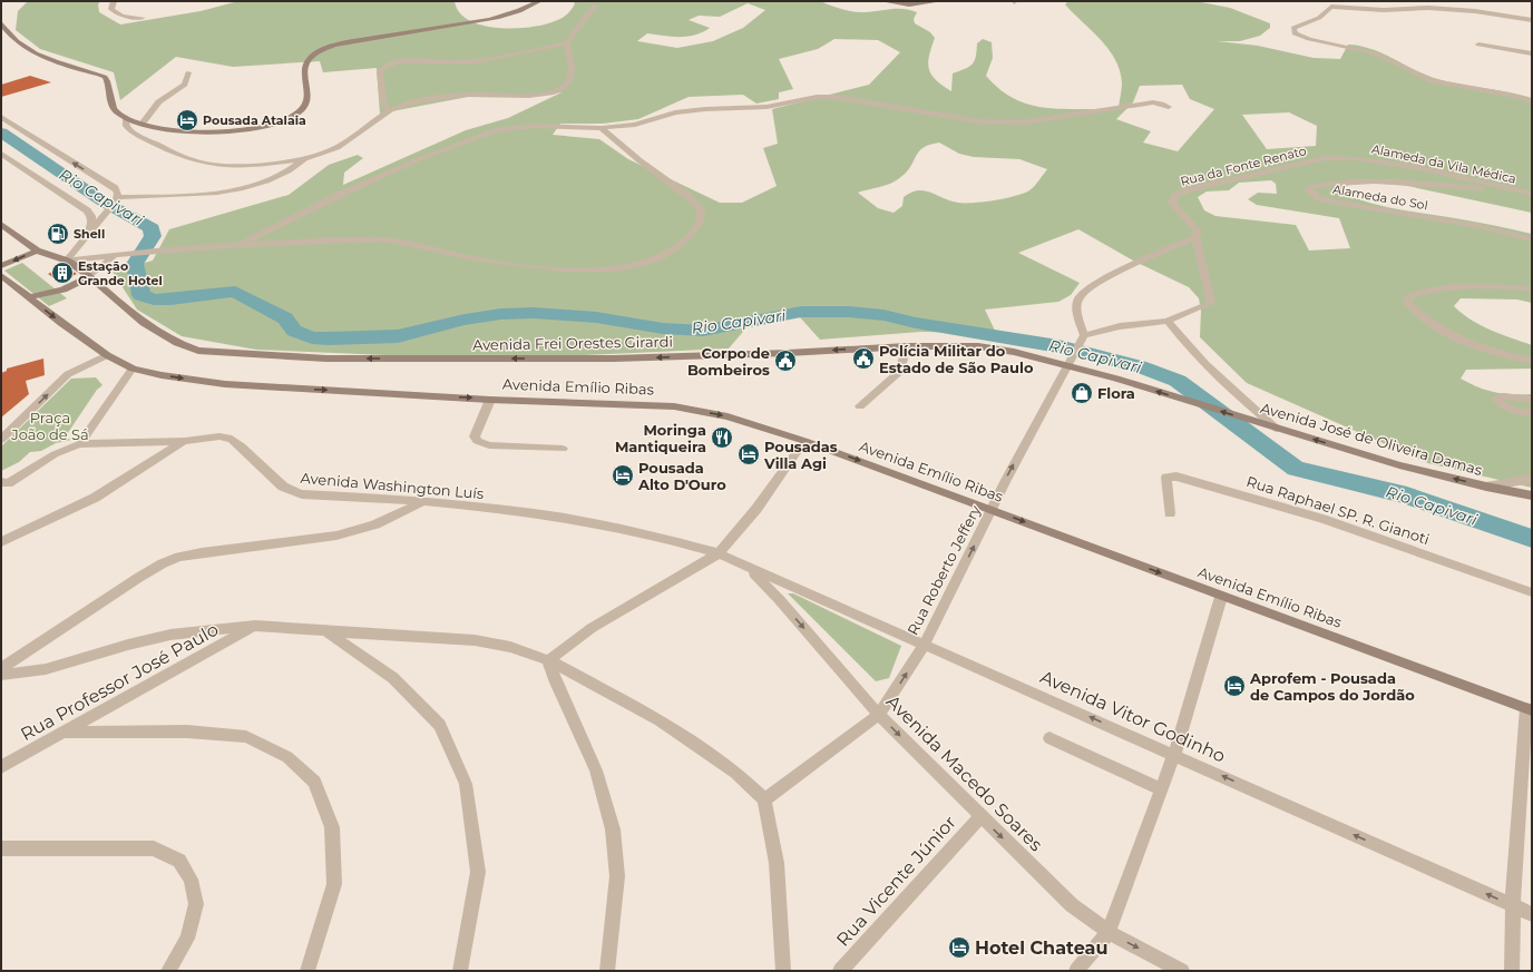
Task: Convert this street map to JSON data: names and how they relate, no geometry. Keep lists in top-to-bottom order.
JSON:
{
  "streets": {
    "street": [
      "Alameda da Vila Médica",
      "Rua da Fonte Renato",
      "Alameda do Sol",
      "Avenida Frei Orestes Girardi",
      "Avenida Emílio Ribas",
      "Avenida José de Oliveira Damas",
      "Avenida Washington Luís",
      "Rua Raphael SP. R. Gianoti",
      "Rua Roberto Jeffery",
      "Rua Professor José Paulo",
      "Avenida Vitor Godinho",
      "Avenida Macedo Soares",
      "Rua Vicente Júnior"
    ]
  },
  "crossings": [
    ["Alameda da Vila Médica", "Rua da Fonte Renato"],
    ["Alameda da Vila Médica", "Alameda do Sol"],
    ["Avenida Frei Orestes Girardi", "Avenida José de Oliveira Damas"],
    ["Avenida Frei Orestes Girardi", "Rua Roberto Jeffery"],
    ["Avenida Emílio Ribas", "Rua Roberto Jeffery"],
    ["Avenida Washington Luís", "Avenida Vitor Godinho"],
    ["Rua Roberto Jeffery", "Avenida Vitor Godinho"],
    ["Rua Roberto Jeffery", "Avenida Macedo Soares"],
    ["Avenida Vitor Godinho", "Avenida Macedo Soares"],
    ["Avenida Macedo Soares", "Rua Vicente Júnior"]
  ],
  "one_way": [
    "Avenida Frei Orestes Girardi",
    "Avenida Emílio Ribas",
    "Avenida José de Oliveira Damas",
    "Rua Roberto Jeffery",
    "Avenida Vitor Godinho",
    "Avenida Macedo Soares"
  ],
  "water": ["Rio Capivari"],
  "parks": ["Praça João de Sá"],
  "places": {
    "hotel": [
      "Pousada Atalaia",
      "Pousadas Villa Agi",
      "Pousada Alto D'Ouro",
      "Aprofem - Pousada de Campos do Jordão",
      "Hotel Chateau"
    ],
    "fuel station": ["Shell"],
    "building": ["Estação Grande Hotel"],
    "public building": ["Polícia Militar do Estado de São Paulo", "Corpo de Bombeiros"],
    "shop": ["Flora"],
    "restaurant": ["Moringa Mantiqueira"]
  }
}
